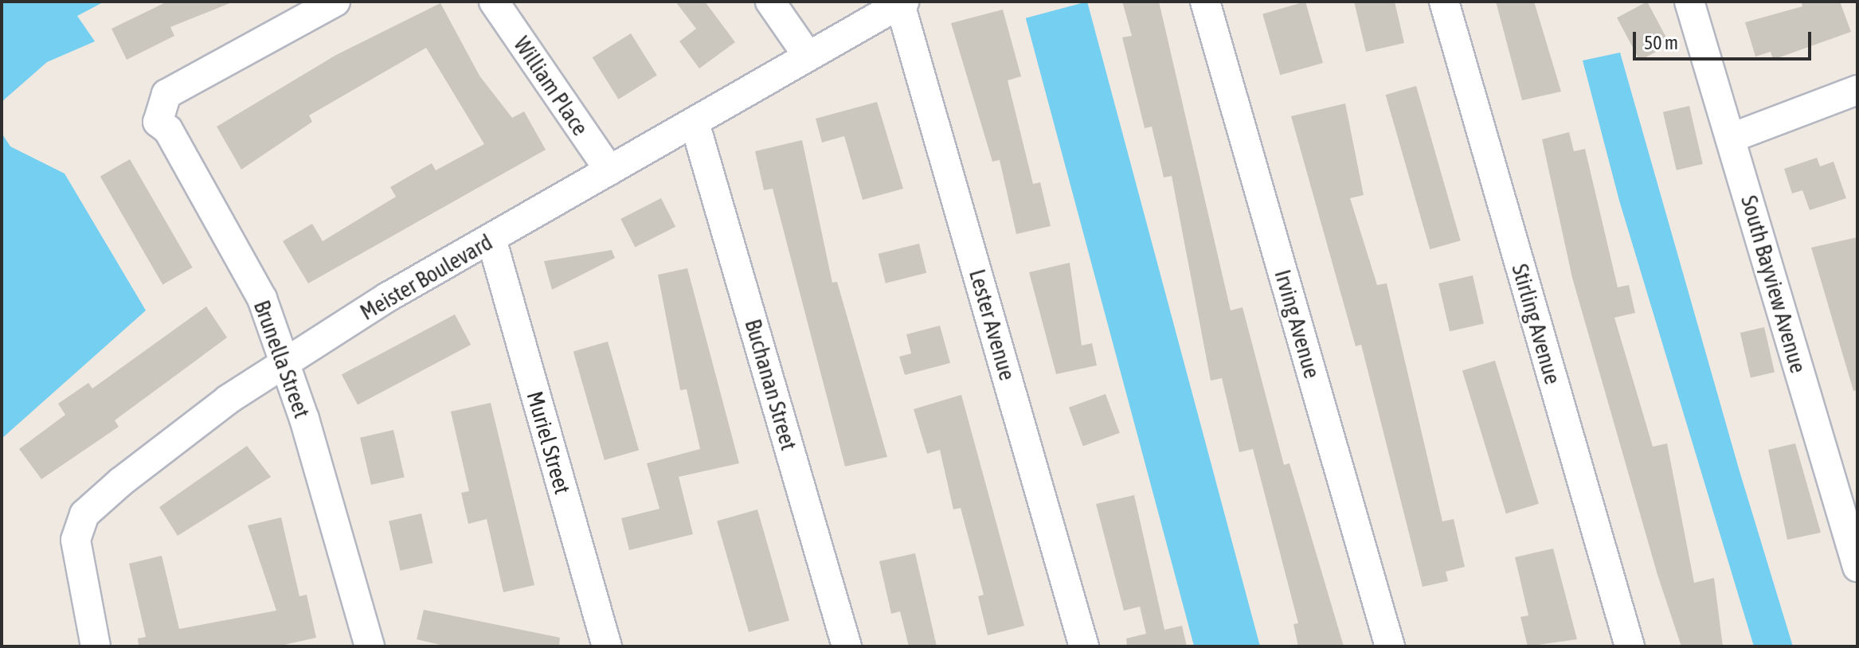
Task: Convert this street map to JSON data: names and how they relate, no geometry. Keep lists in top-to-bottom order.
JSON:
{
  "streets": {
    "street": [
      "William Place",
      "Meister Boulevard",
      "South Bayview Avenue",
      "Irving Avenue",
      "Stirling Avenue",
      "Lester Avenue",
      "Brunella Street",
      "Buchanan Street",
      "Muriel Street"
    ]
  },
  "crossings": [
    ["William Place", "Meister Boulevard"],
    ["Meister Boulevard", "Lester Avenue"],
    ["Meister Boulevard", "Brunella Street"],
    ["Meister Boulevard", "Buchanan Street"],
    ["Meister Boulevard", "Muriel Street"]
  ],
  "scale_bar": "50 m"
}
